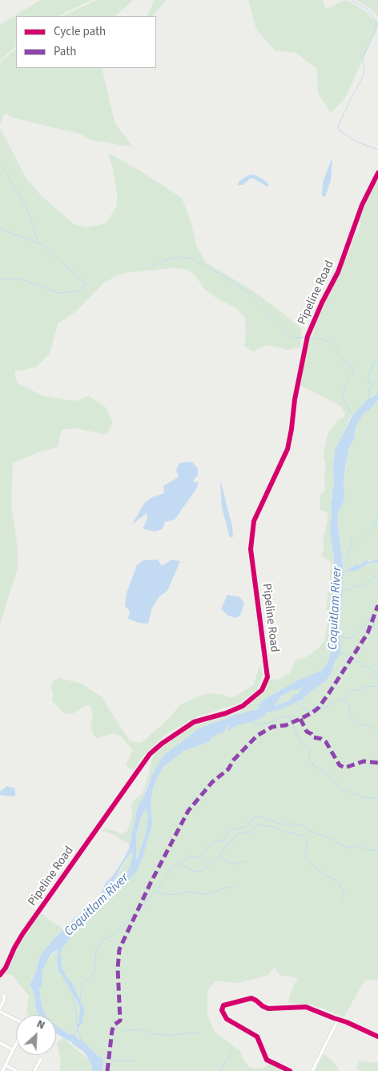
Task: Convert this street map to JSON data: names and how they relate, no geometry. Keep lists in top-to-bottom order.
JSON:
{
  "streets": {
    "street": ["Pipeline Road"]
  },
  "water": ["Coquitlam River"],
  "legend": ["Cycle path", "Path"],
  "north": "top right"
}
